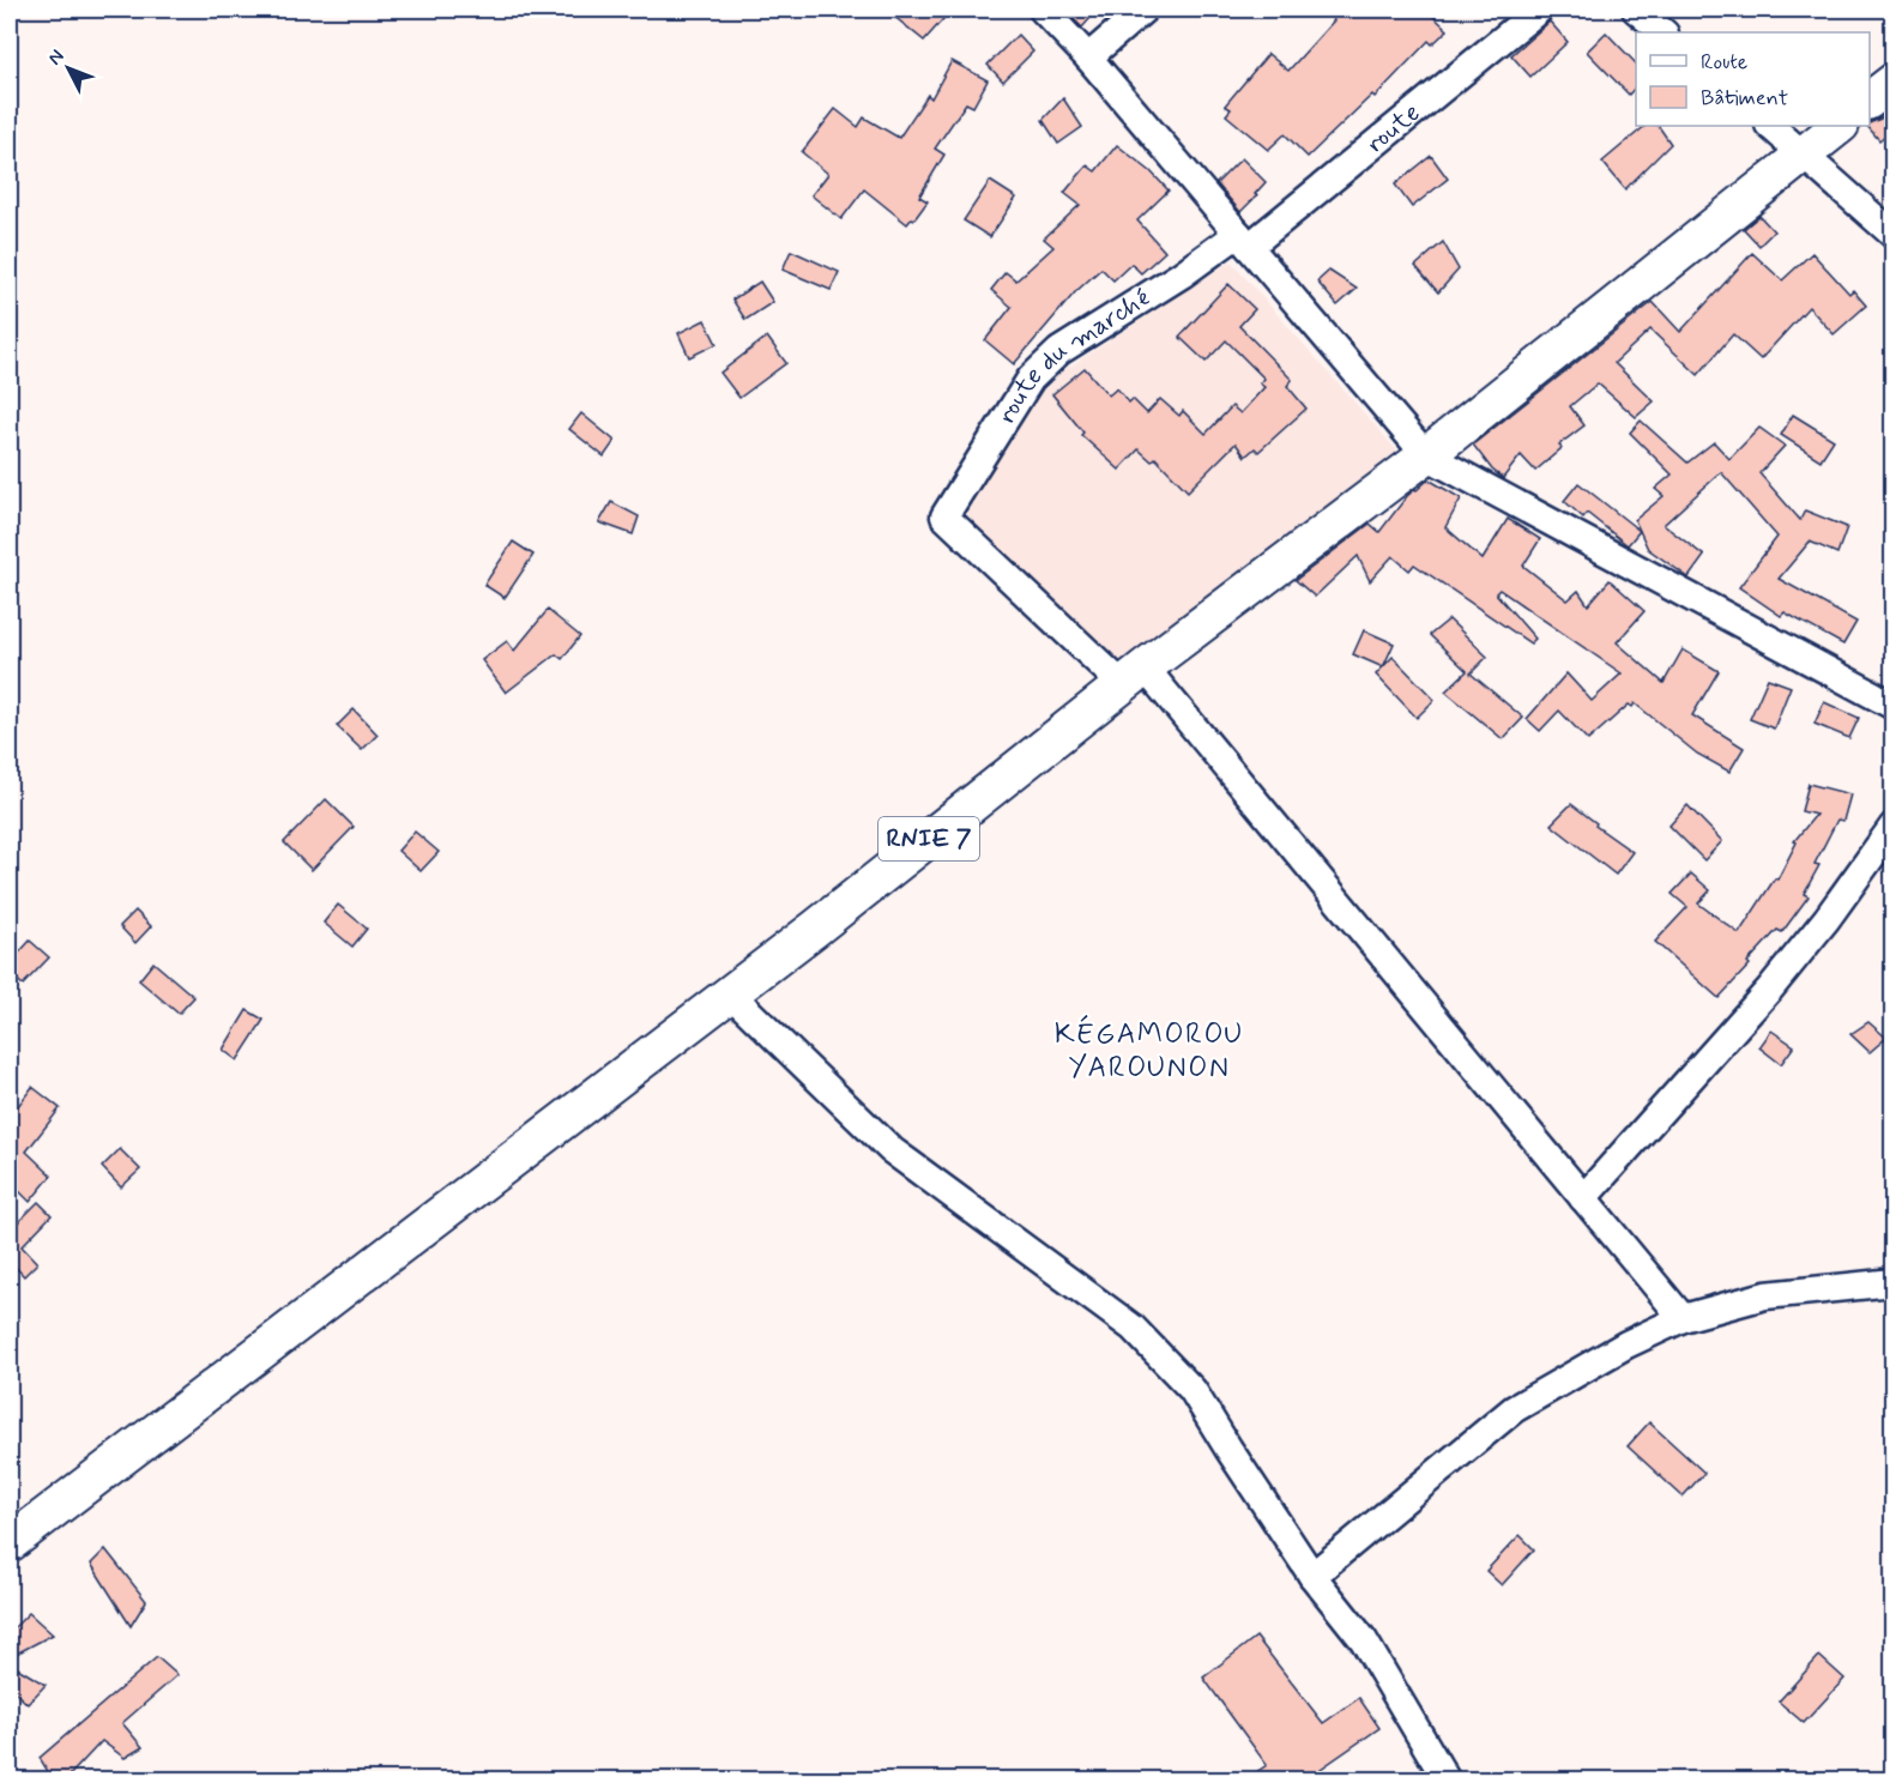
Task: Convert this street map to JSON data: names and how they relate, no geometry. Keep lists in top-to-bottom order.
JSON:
{
  "streets": {
    "main road": ["RNIE 7"],
    "street": ["route", "route du marché"]
  },
  "crossings": [
    ["route", "route du marché"],
    ["route du marché", "RNIE 7"]
  ],
  "districts": ["KÉGAMOROU YAROUNON"],
  "legend": ["Route", "Bâtiment"],
  "north": "top left"
}
